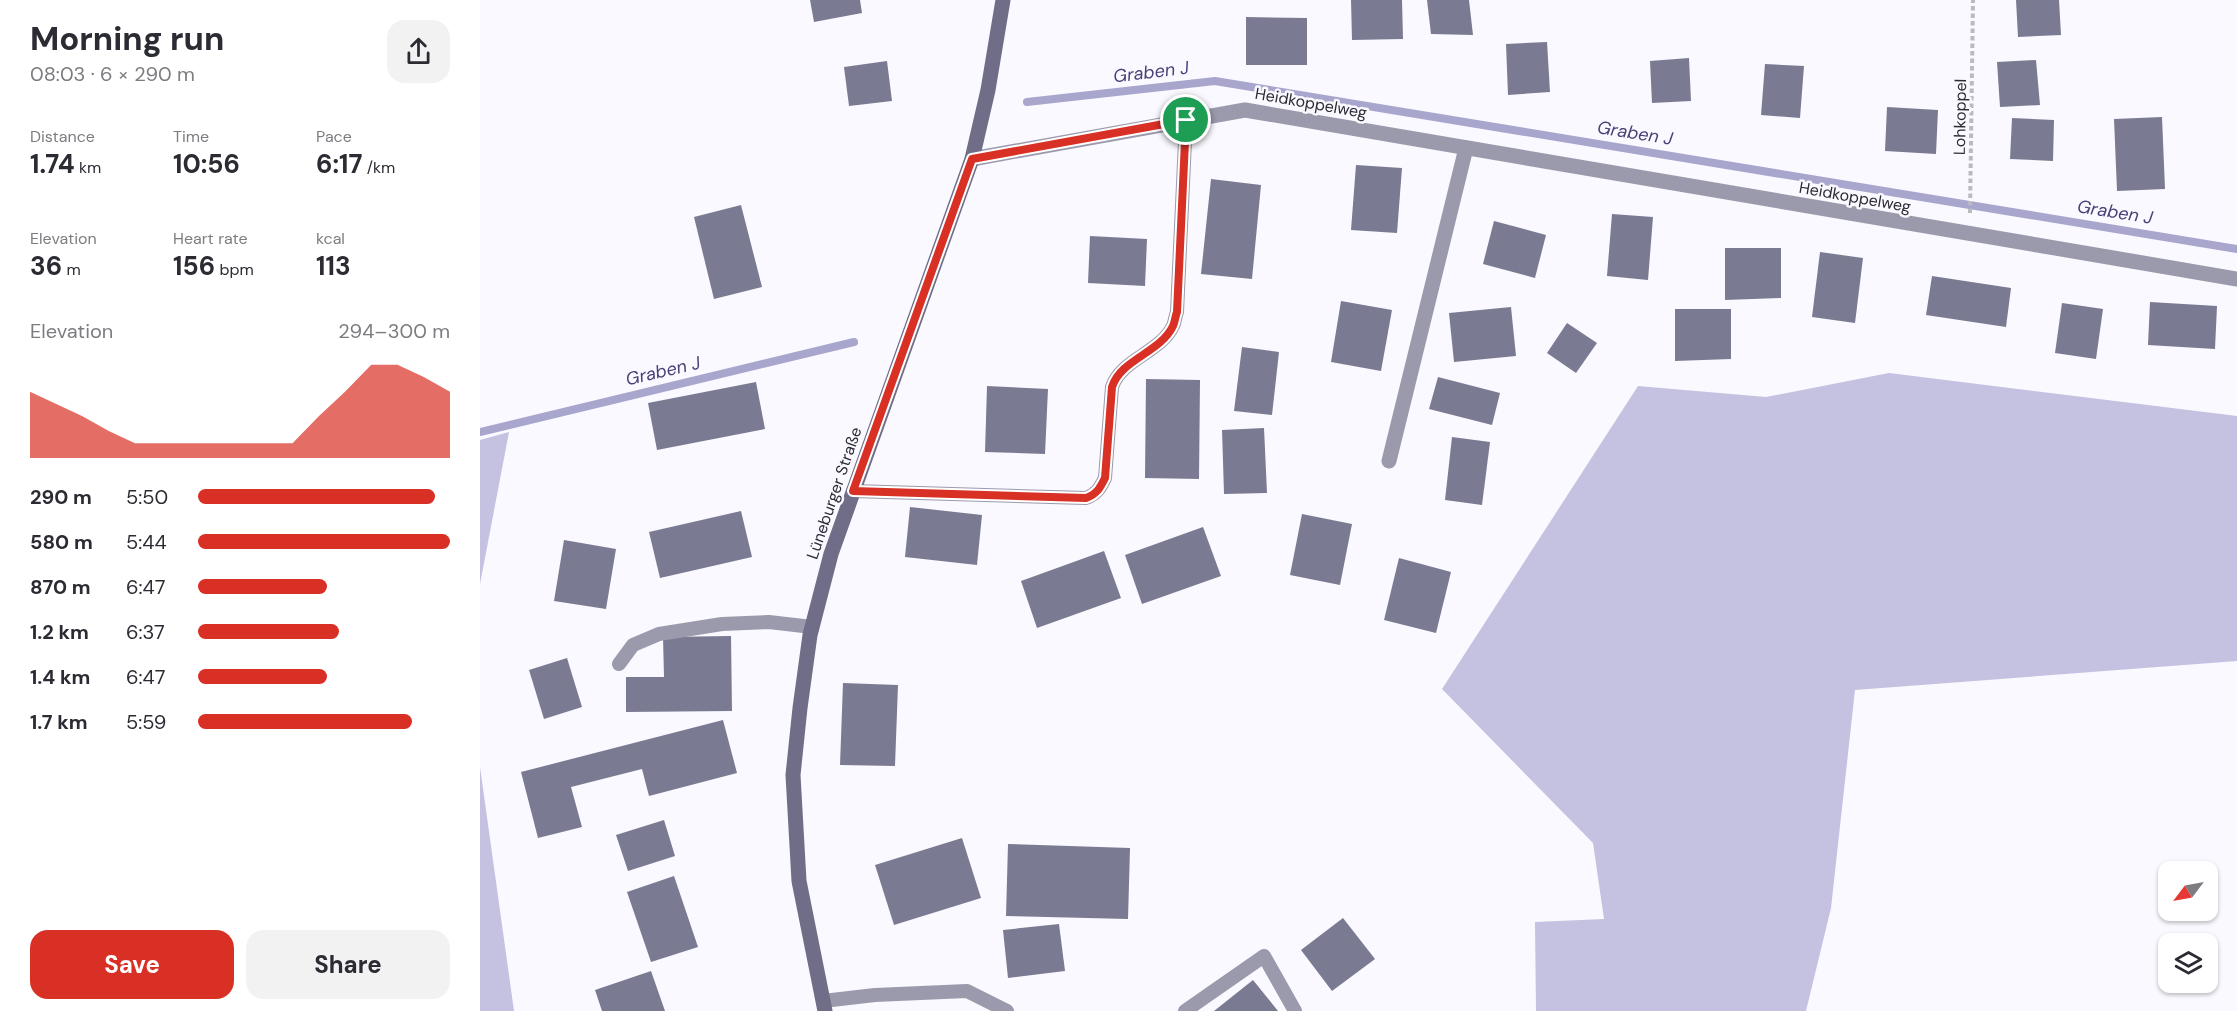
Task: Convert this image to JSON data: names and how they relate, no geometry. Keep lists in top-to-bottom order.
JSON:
{
  "streets": {
    "main road": ["Lüneburger Straße"],
    "street": ["Heidkoppelweg"],
    "path": ["Lohkoppel"]
  },
  "crossings": [
    ["Heidkoppelweg", "Lohkoppel"],
    ["Heidkoppelweg", "Lüneburger Straße"]
  ],
  "water": ["Graben J"],
  "north": "bottom left",
  "page": {
    "heading": ["Morning run", "08:03 · 6 × 290 m"],
    "stats": [
      ["Distance", "1.74 km"],
      ["Time", "10:56"],
      ["Pace", "6:17 /km"],
      ["Elevation", "36 m"],
      ["Heart rate", "156 bpm"],
      ["kcal", "113"]
    ],
    "chart": ["Elevation", "294–300 m"],
    "list": [
      {
        "name": "290 m",
        "note": "5:50"
      },
      {
        "name": "580 m",
        "note": "5:44"
      },
      {
        "name": "870 m",
        "note": "6:47"
      },
      {
        "name": "1.2 km",
        "note": "6:37"
      },
      {
        "name": "1.4 km",
        "note": "6:47"
      },
      {
        "name": "1.7 km",
        "note": "5:59"
      }
    ],
    "buttons": ["Save", "Share"]
  }
}
